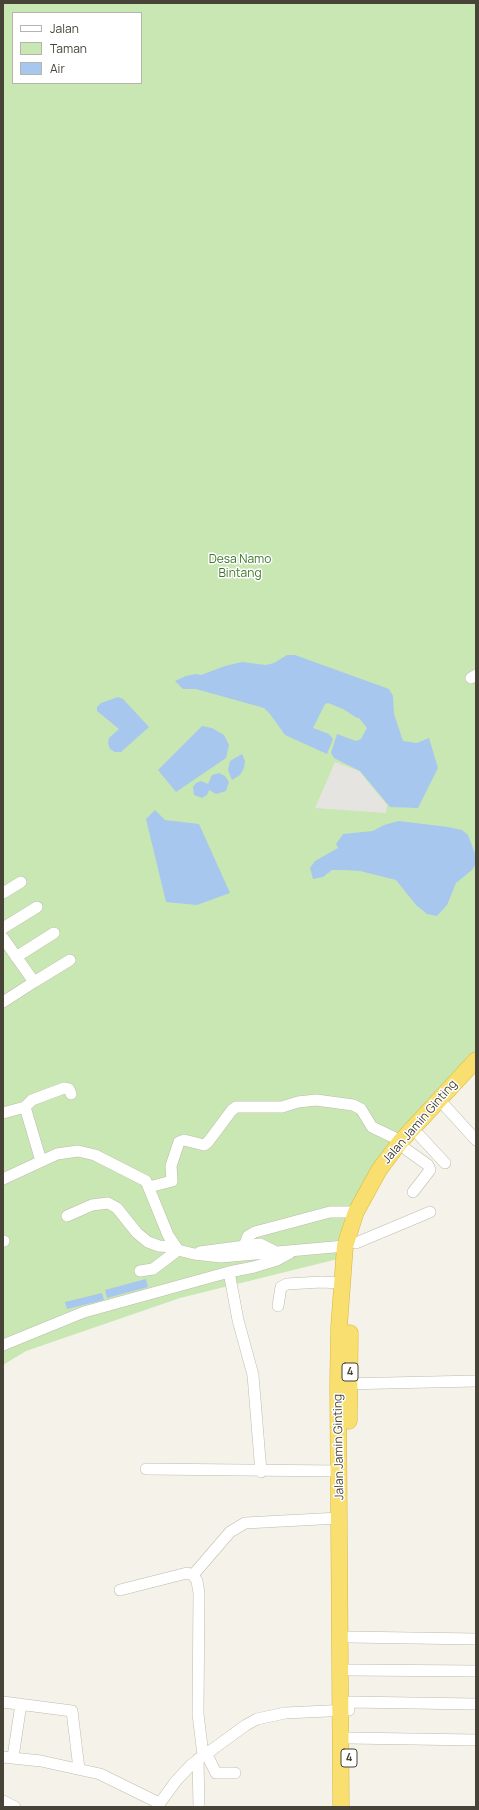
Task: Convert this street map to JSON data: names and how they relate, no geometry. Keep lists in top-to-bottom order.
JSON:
{
  "streets": {
    "highway": ["Jalan Jamin Ginting", "4"]
  },
  "parks": ["Desa Namo Bintang"],
  "legend": ["Jalan", "Taman", "Air"]
}
